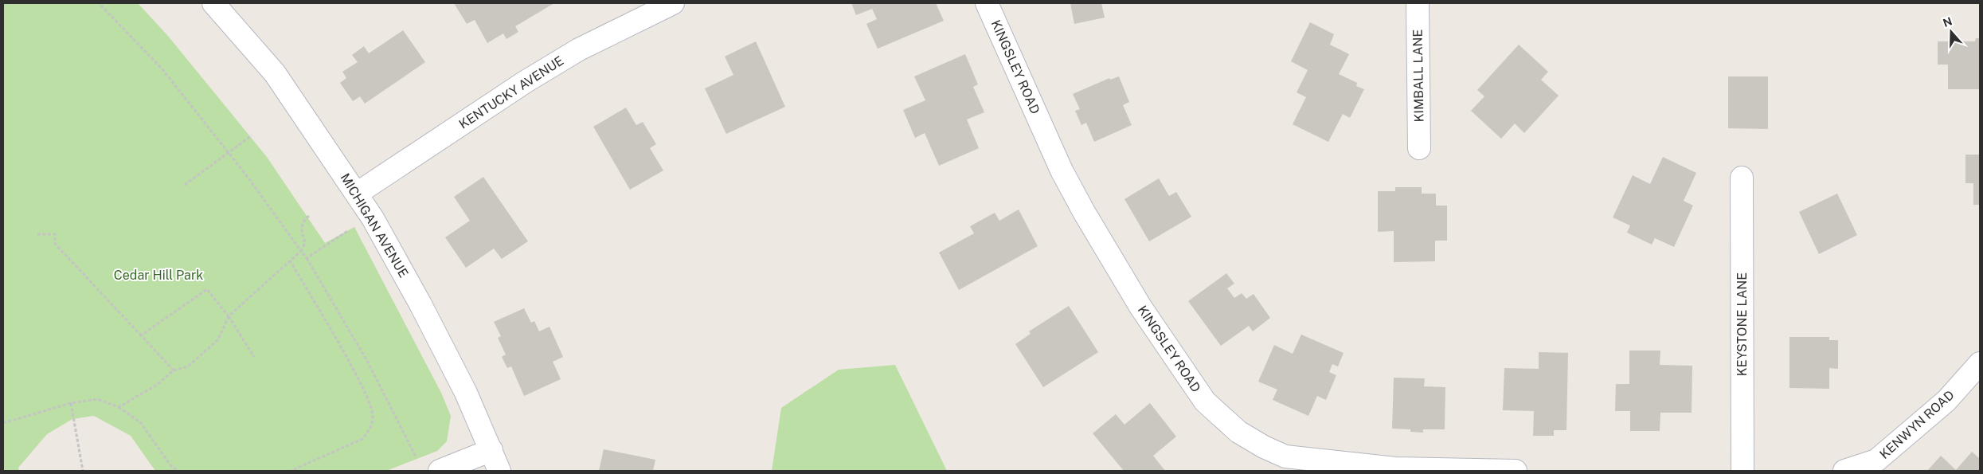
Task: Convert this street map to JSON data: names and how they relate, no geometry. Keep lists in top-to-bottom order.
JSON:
{
  "streets": {
    "street": [
      "KINGSLEY ROAD",
      "KIMBALL LANE",
      "KENTUCKY AVENUE",
      "MICHIGAN AVENUE",
      "KEYSTONE LANE",
      "KENWYN ROAD"
    ]
  },
  "crossings": [
    ["KENTUCKY AVENUE", "MICHIGAN AVENUE"]
  ],
  "parks": ["Cedar Hill Park"],
  "north": "top"
}
